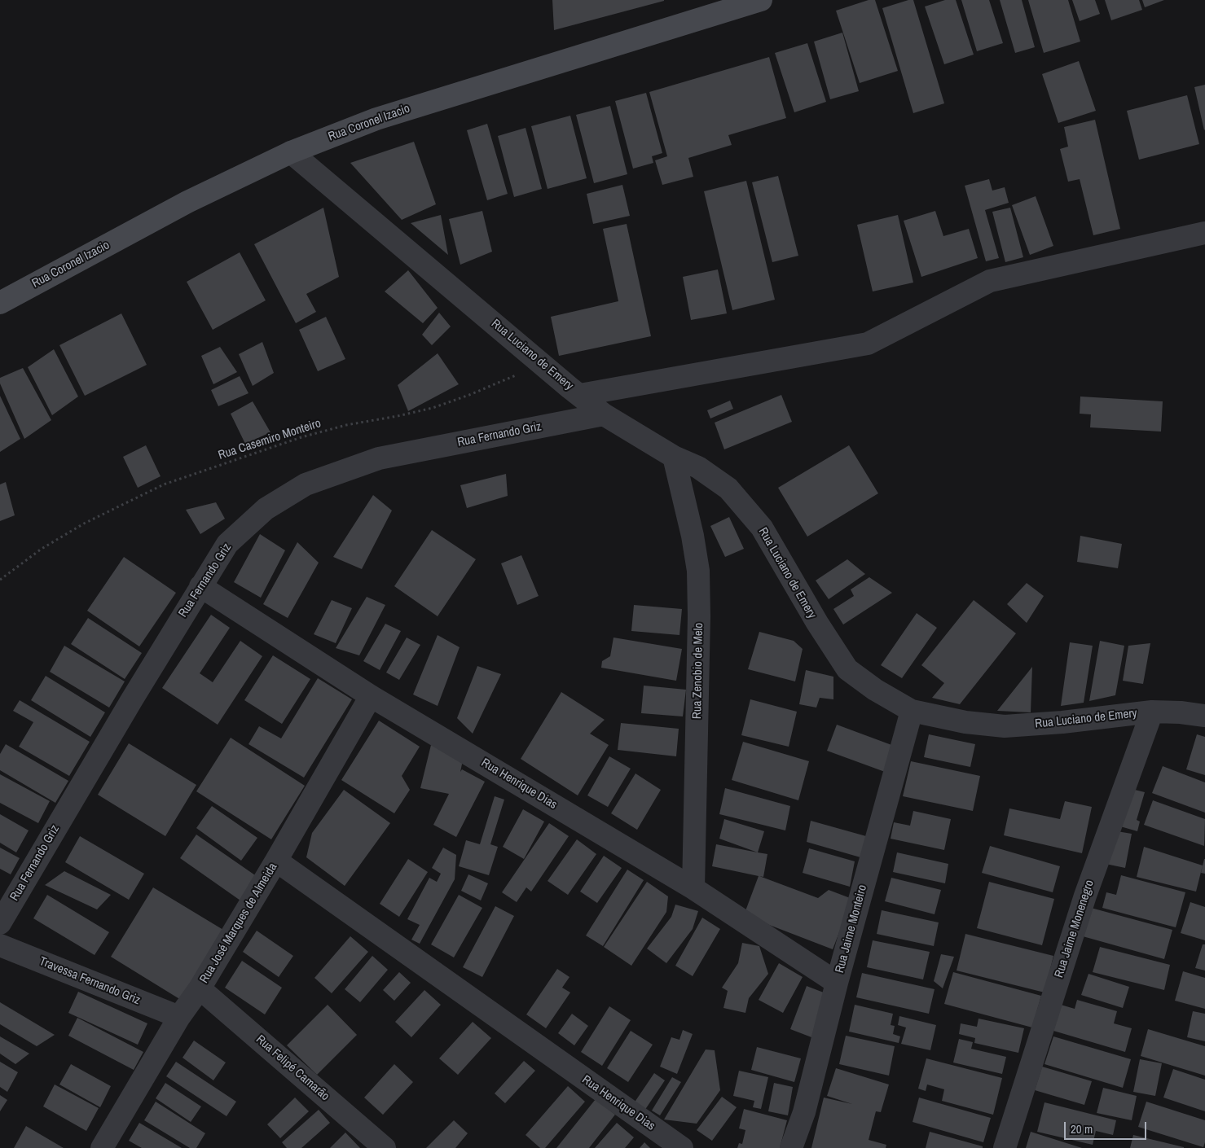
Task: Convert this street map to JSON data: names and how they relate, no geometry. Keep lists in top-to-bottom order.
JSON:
{
  "streets": {
    "street": [
      "Rua Coronel Izacio",
      "Rua Luciano de Emery",
      "Rua Fernando Griz",
      "Rua Zenobio de Melo",
      "Rua Henrique Dias",
      "Rua José Marques de Almeida",
      "Rua Jaime Monteiro",
      "Rua Jaime Monenegro",
      "Travessa Fernando Griz",
      "Rua Felipé Camarão"
    ],
    "path": ["Rua Casemiro Monteiro"]
  },
  "crossings": [
    ["Rua Coronel Izacio", "Rua Luciano de Emery"],
    ["Rua Luciano de Emery", "Rua Fernando Griz"],
    ["Rua Luciano de Emery", "Rua Casemiro Monteiro"],
    ["Rua Luciano de Emery", "Rua Zenobio de Melo"],
    ["Rua Luciano de Emery", "Rua Jaime Monteiro"],
    ["Rua Luciano de Emery", "Rua Jaime Monenegro"],
    ["Rua Fernando Griz", "Rua Henrique Dias"],
    ["Rua Zenobio de Melo", "Rua Henrique Dias"],
    ["Rua Henrique Dias", "Rua José Marques de Almeida"],
    ["Rua Henrique Dias", "Rua Jaime Monteiro"],
    ["Rua José Marques de Almeida", "Travessa Fernando Griz"],
    ["Rua José Marques de Almeida", "Rua Felipé Camarão"]
  ],
  "scale_bar": "20 m"
}
